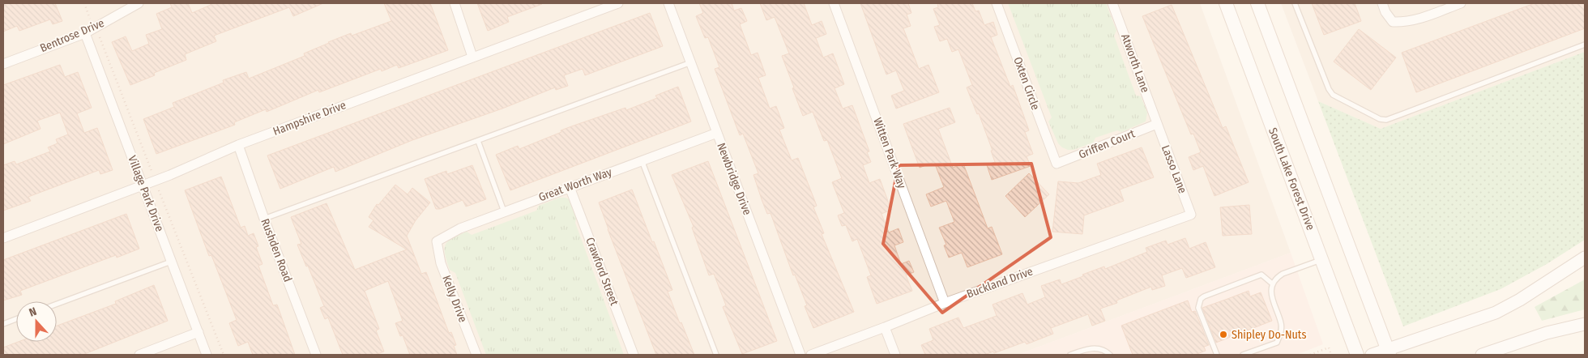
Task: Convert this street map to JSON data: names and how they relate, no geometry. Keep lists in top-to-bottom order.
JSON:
{
  "streets": {
    "main road": ["South Lake Forest Drive"],
    "street": [
      "Bentrose Drive",
      "Atworth Lane",
      "Oxten Circle",
      "Hampshire Drive",
      "Griffen Court",
      "Witten Park Way",
      "Lasso Lane",
      "Newbridge Drive",
      "Great Worth Way",
      "Village Park Drive",
      "Rushden Road",
      "Crawford Street",
      "Buckland Drive",
      "Kelly Drive"
    ]
  },
  "crossings": [
    ["Bentrose Drive", "Village Park Drive"],
    ["Atworth Lane", "Griffen Court"],
    ["Atworth Lane", "Lasso Lane"],
    ["Oxten Circle", "Griffen Court"],
    ["Hampshire Drive", "Village Park Drive"],
    ["Hampshire Drive", "Rushden Road"],
    ["Griffen Court", "Lasso Lane"],
    ["Witten Park Way", "Buckland Drive"],
    ["Lasso Lane", "Buckland Drive"],
    ["Newbridge Drive", "Great Worth Way"],
    ["Great Worth Way", "Crawford Street"],
    ["Great Worth Way", "Kelly Drive"]
  ],
  "places": ["Shipley Do-Nuts"],
  "north": "top"
}
